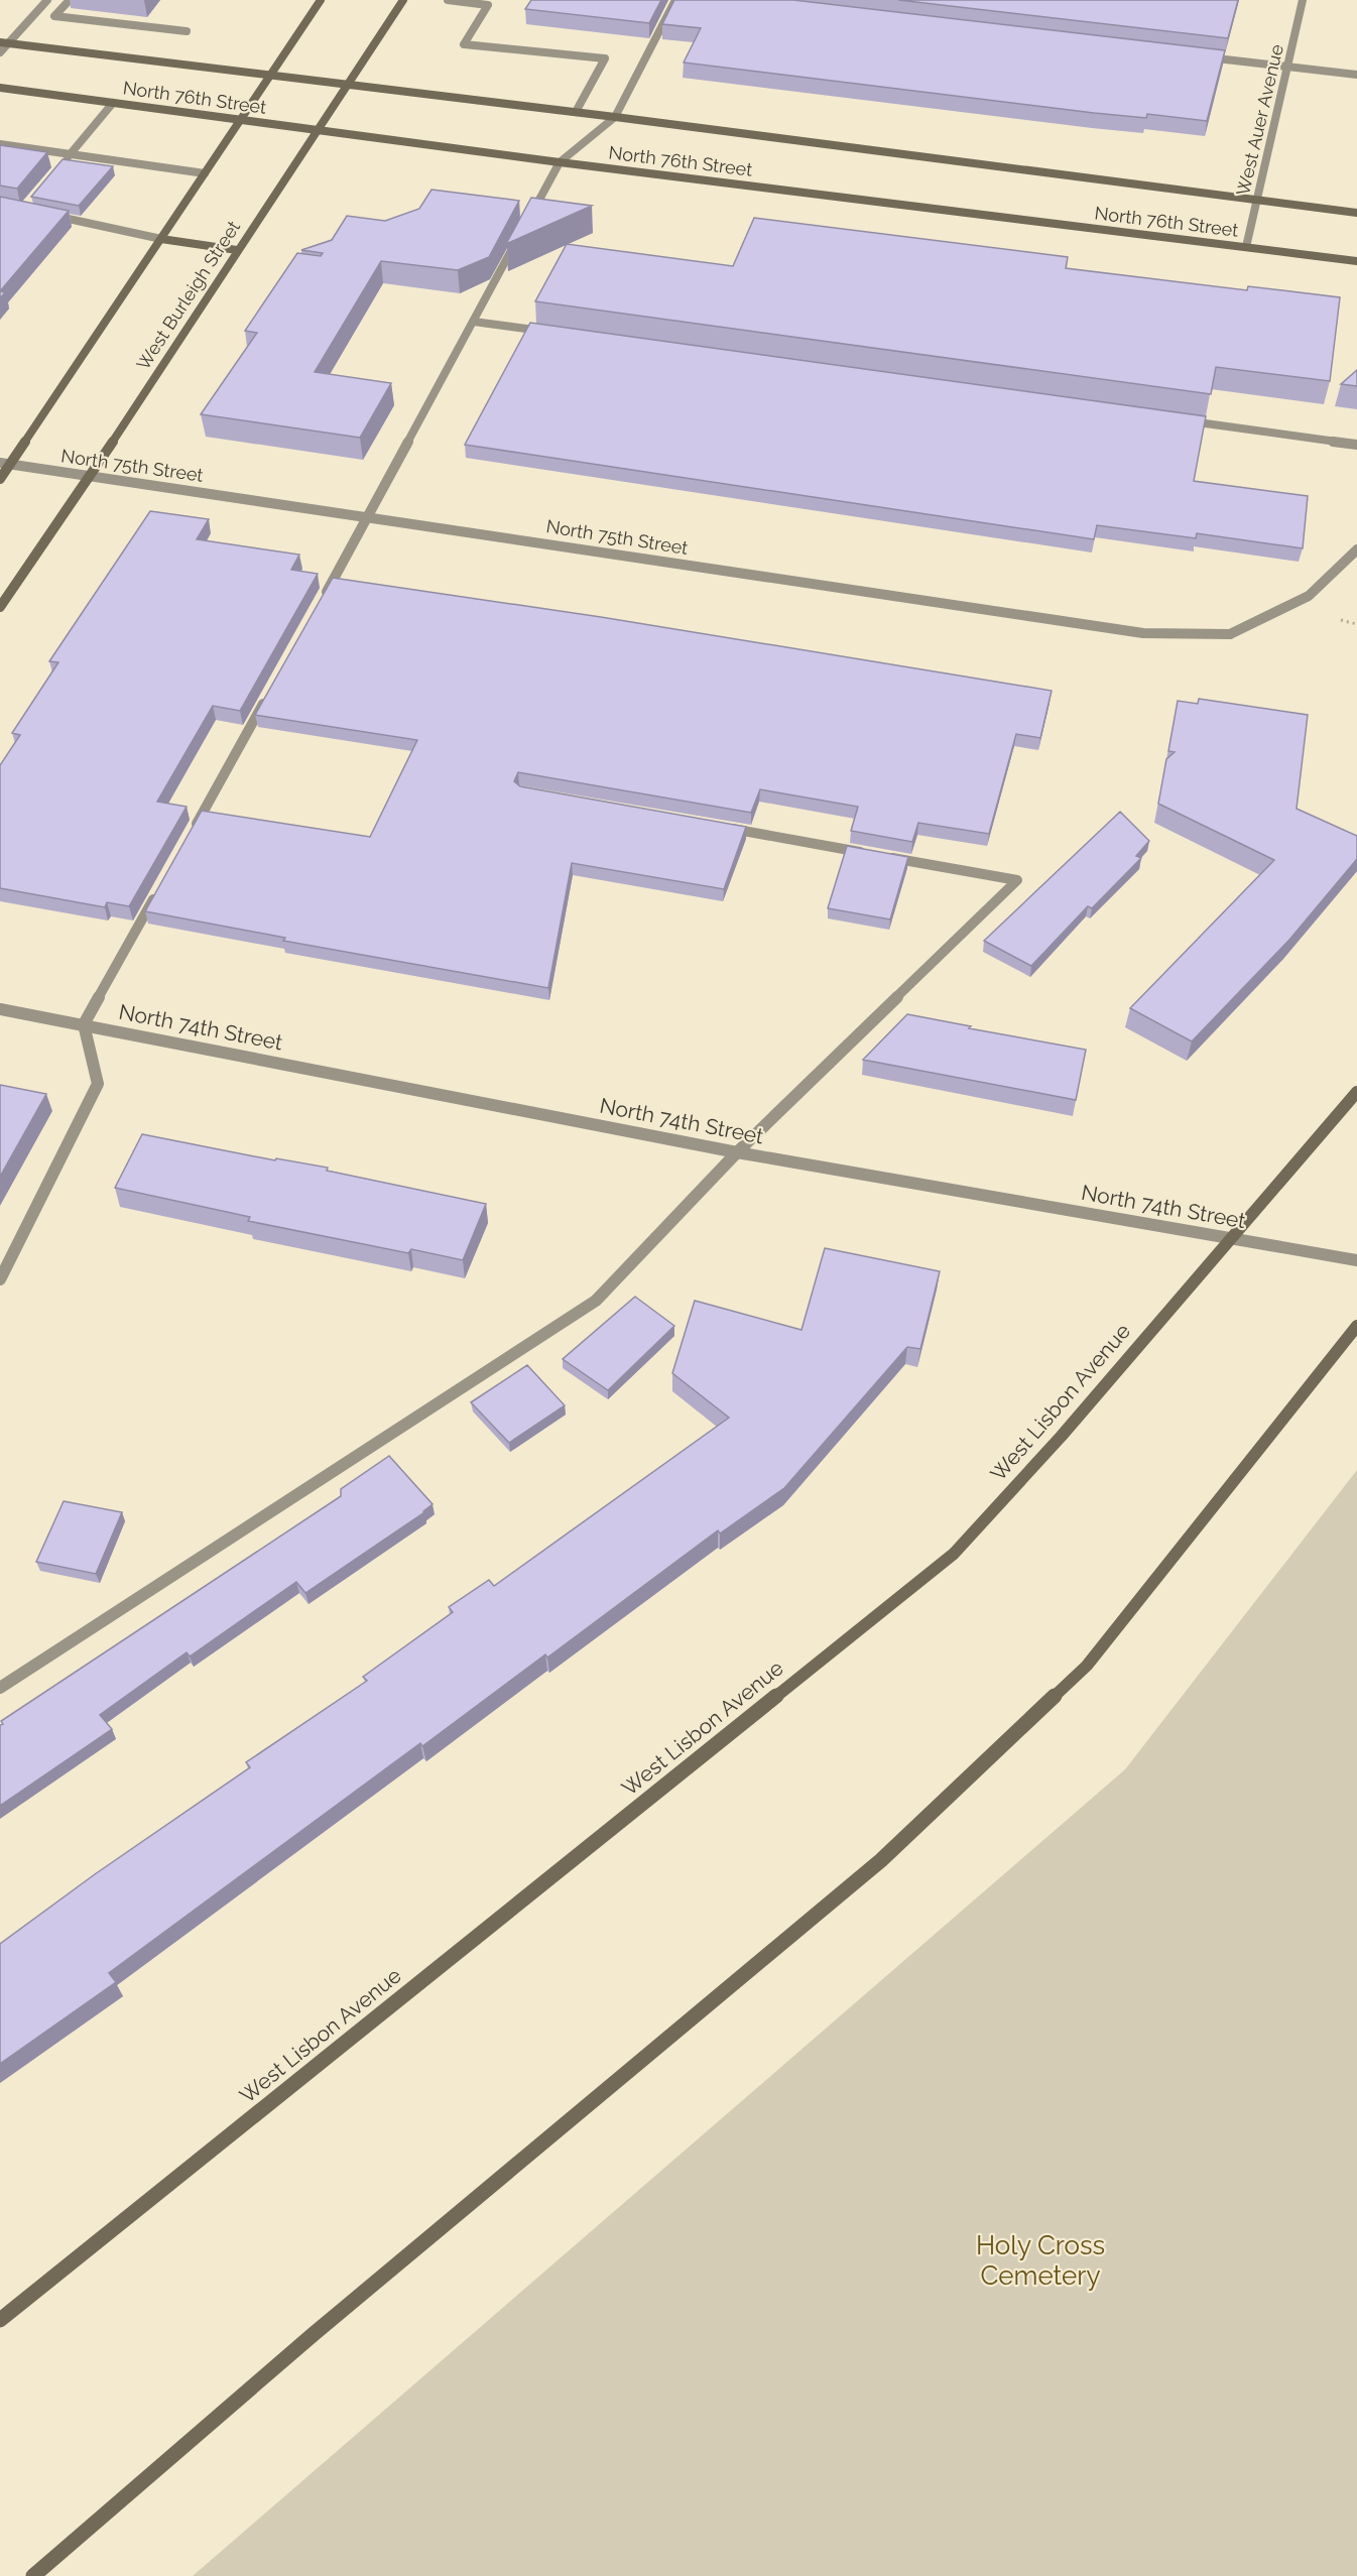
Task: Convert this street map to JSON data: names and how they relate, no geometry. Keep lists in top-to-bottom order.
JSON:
{
  "streets": {
    "main road": ["North 76th Street", "West Burleigh Street", "West Lisbon Avenue"],
    "street": ["West Auer Avenue", "North 75th Street", "North 74th Street"]
  },
  "crossings": [
    ["North 76th Street", "West Auer Avenue"],
    ["North 76th Street", "West Burleigh Street"],
    ["West Burleigh Street", "North 75th Street"],
    ["North 74th Street", "West Lisbon Avenue"]
  ],
  "parks": ["Holy Cross Cemetery"]
}
